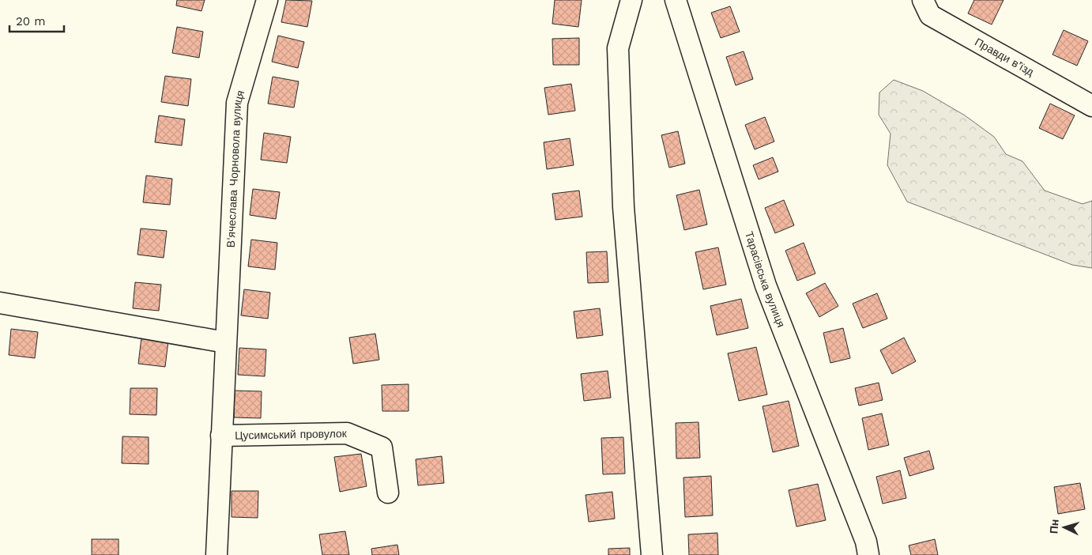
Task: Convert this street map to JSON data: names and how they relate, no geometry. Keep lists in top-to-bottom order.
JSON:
{
  "streets": {
    "street": [
      "Правди в’їзд",
      "В'ячеслава Чорновола вулиця",
      "Тарасівська вулиця",
      "Цусимський провулок"
    ]
  },
  "crossings": [
    ["В'ячеслава Чорновола вулиця", "Цусимський провулок"]
  ],
  "scale_bar": "20 m",
  "north": "left"
}
